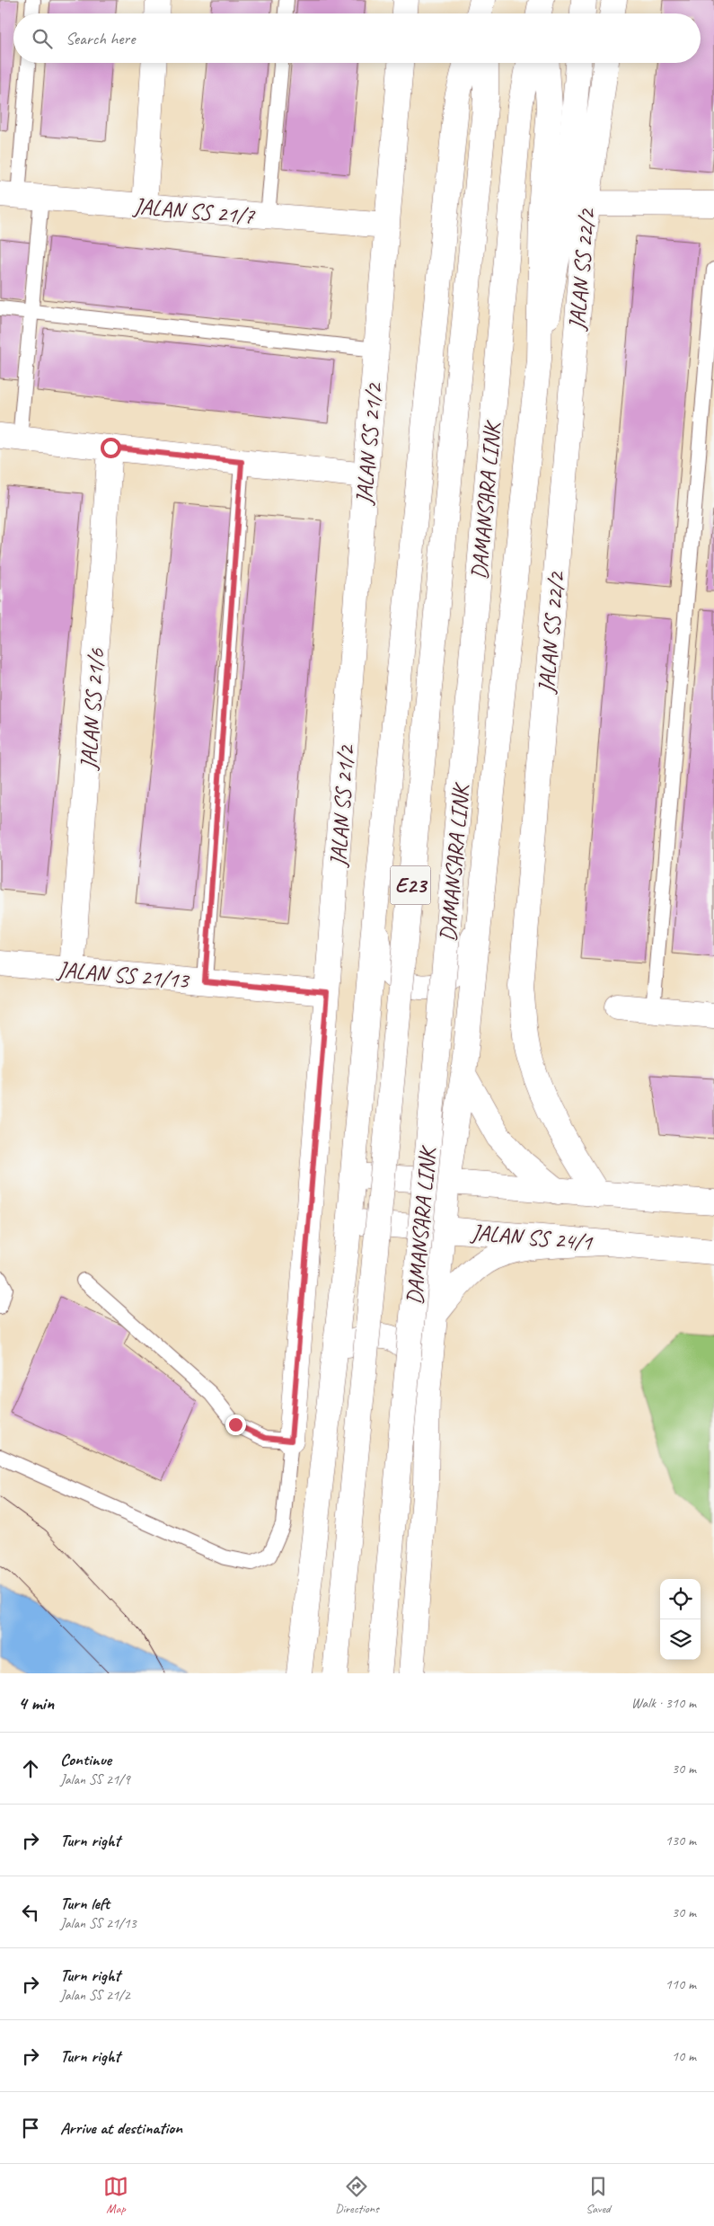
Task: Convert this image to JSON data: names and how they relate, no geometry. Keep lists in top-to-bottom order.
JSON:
{
  "streets": {
    "main road": [
      "JALAN SS 21/7",
      "JALAN SS 22/2",
      "JALAN SS 21/2",
      "DAMANSARA LINK",
      "JALAN SS 21/6",
      "E23",
      "JALAN SS 21/13",
      "JALAN SS 24/1"
    ]
  },
  "crossings": [
    ["JALAN SS 21/7", "JALAN SS 21/2"],
    ["JALAN SS 21/2", "JALAN SS 21/13"],
    ["JALAN SS 21/6", "JALAN SS 21/13"]
  ],
  "page": {
    "search": "Search here",
    "heading": ["4 min", "Walk · 310 m"],
    "list": [
      ["Continue", "Jalan SS 21/9", "30 m"],
      ["Turn right", "130 m"],
      ["Turn left", "Jalan SS 21/13", "30 m"],
      ["Turn right", "Jalan SS 21/2", "110 m"],
      ["Turn right", "10 m"],
      "Arrive at destination"
    ],
    "nav": ["Map", "Directions", "Saved"]
  }
}
